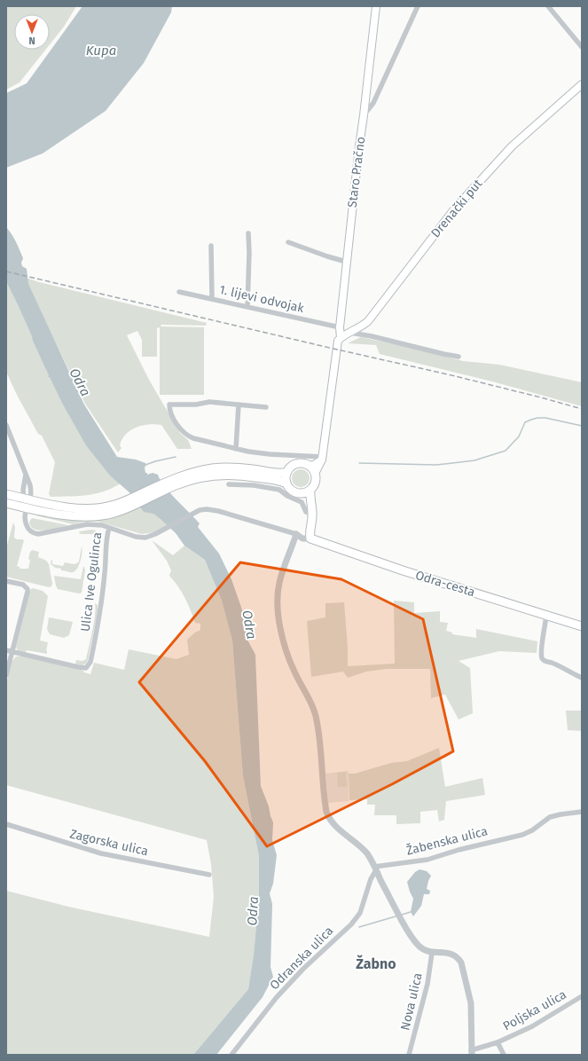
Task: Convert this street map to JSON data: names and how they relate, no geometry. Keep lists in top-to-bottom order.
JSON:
{
  "streets": {
    "main road": ["Staro Pračno", "Drenački put", "Odra-cesta"],
    "street": [
      "1. lijevi odvojak",
      "Ulica Ive Ogulinca",
      "Žabenska ulica",
      "Zagorska ulica",
      "Odranska ulica",
      "Nova ulica",
      "Poljska ulica"
    ]
  },
  "crossings": [
    ["Staro Pračno", "Drenački put"],
    ["Staro Pračno", "1. lijevi odvojak"],
    ["Ulica Ive Ogulinca", "Odra-cesta"],
    ["Žabenska ulica", "Odranska ulica"]
  ],
  "districts": ["Žabno"],
  "water": ["Kupa", "Odra"],
  "north": "bottom"
}
